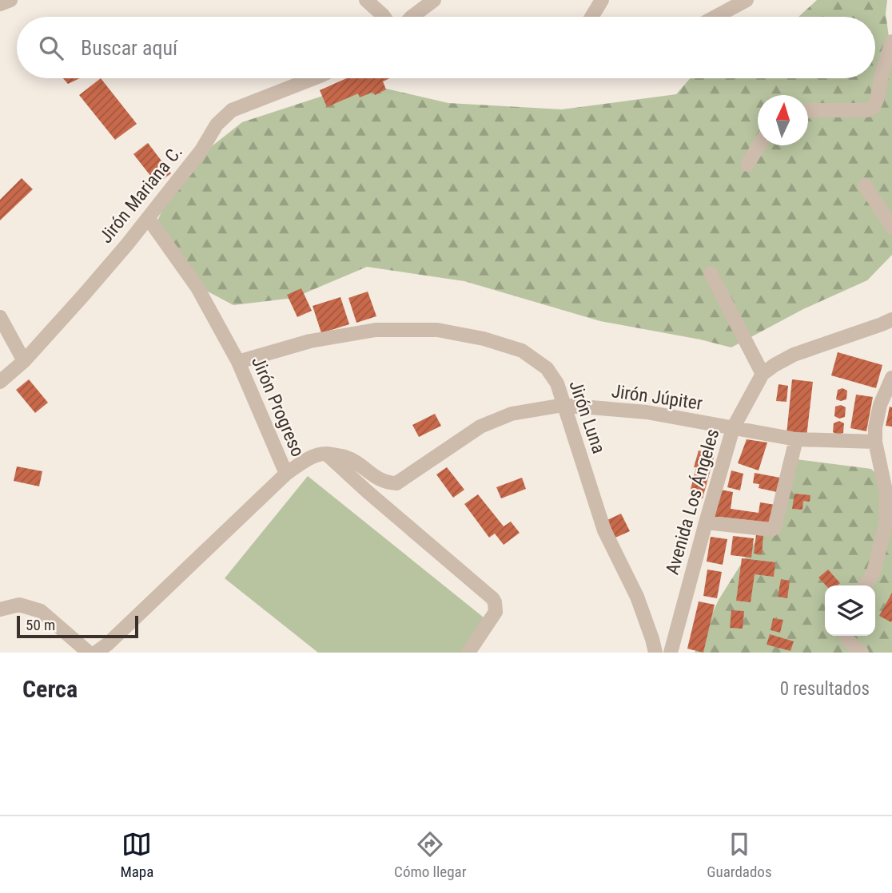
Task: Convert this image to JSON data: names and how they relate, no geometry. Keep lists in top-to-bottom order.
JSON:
{
  "streets": {
    "street": [
      "Jirón Mariana C.",
      "Jirón Júpiter",
      "Jirón Progreso",
      "Jirón Luna",
      "Avenida Los Ángeles"
    ]
  },
  "crossings": [
    ["Jirón Mariana C.", "Jirón Progreso"],
    ["Jirón Júpiter", "Jirón Progreso"],
    ["Jirón Júpiter", "Jirón Luna"],
    ["Jirón Júpiter", "Avenida Los Ángeles"],
    ["Jirón Progreso", "Jirón Luna"]
  ],
  "scale_bar": "50 m",
  "north": "top",
  "page": {
    "search": "Buscar aquí",
    "scale": "50 m",
    "heading": ["Cerca", "0 resultados"],
    "nav": ["Mapa", "Cómo llegar", "Guardados"]
  }
}
